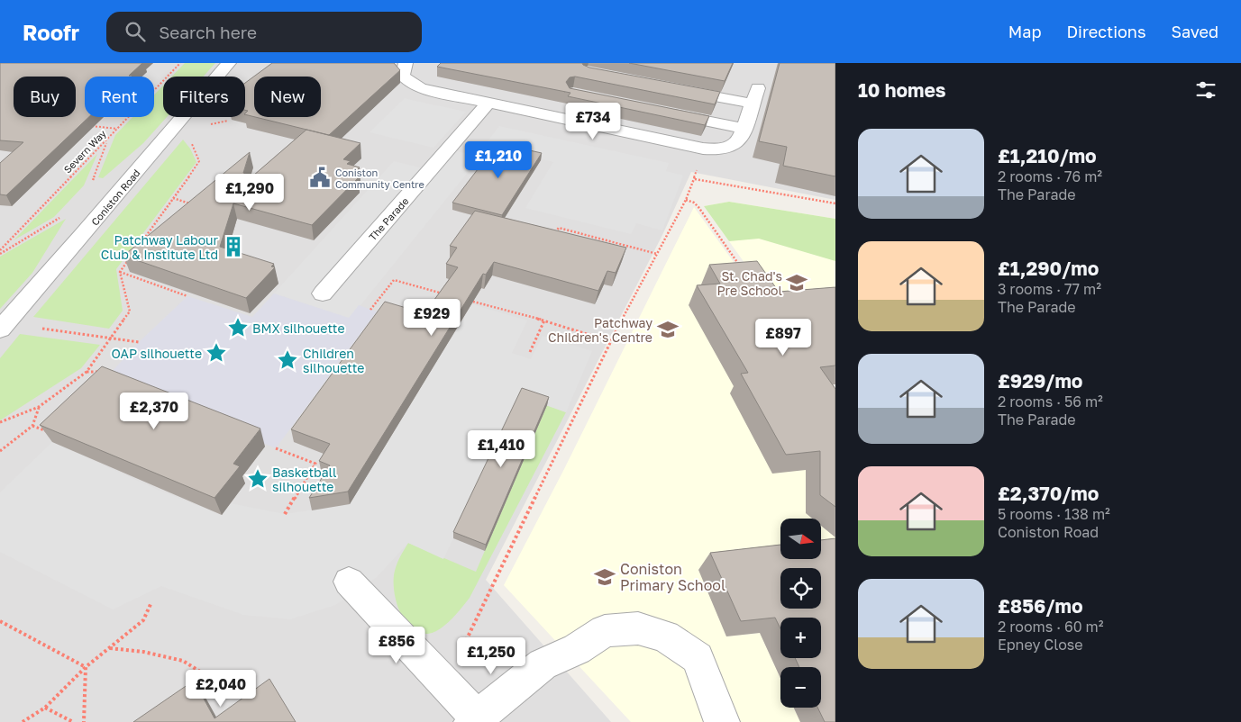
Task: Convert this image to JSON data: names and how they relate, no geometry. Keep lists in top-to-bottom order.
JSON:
{
  "streets": {
    "street": ["Coniston Road", "The Parade"],
    "path": ["Severn Way"]
  },
  "places": {
    "public building": ["Coniston Community Centre"],
    "building": ["Patchway Labour Club & Institute Ltd"],
    "school or university": ["St. Chad's Pre School", "Patchway Children's Centre", "Coniston Primary School"],
    "place": [
      "BMX silhouette",
      "OAP silhouette",
      "Children silhouette",
      "Basketball silhouette"
    ]
  },
  "north": "right",
  "page": {
    "header": "Roofr",
    "search": "Search here",
    "nav": ["Map", "Directions", "Saved"],
    "heading": "10 homes",
    "chip": [
      "Buy",
      "Rent",
      "Filters",
      "New"
    ],
    "price": [
      "£734",
      "£1,210",
      "£1,290",
      "£929",
      "£897",
      "£2,370",
      "£1,410",
      "£856",
      "£1,250",
      "£2,040"
    ],
    "list": [
      {
        "name": "£1,210/mo",
        "note": "2 rooms · 76 m² · The Parade"
      },
      {
        "name": "£1,290/mo",
        "note": "3 rooms · 77 m² · The Parade"
      },
      {
        "name": "£929/mo",
        "note": "2 rooms · 56 m² · The Parade"
      },
      {
        "name": "£2,370/mo",
        "note": "5 rooms · 138 m² · Coniston Road"
      },
      {
        "name": "£856/mo",
        "note": "2 rooms · 60 m² · Epney Close"
      }
    ],
    "map_buttons": ["+", "−"]
  }
}
